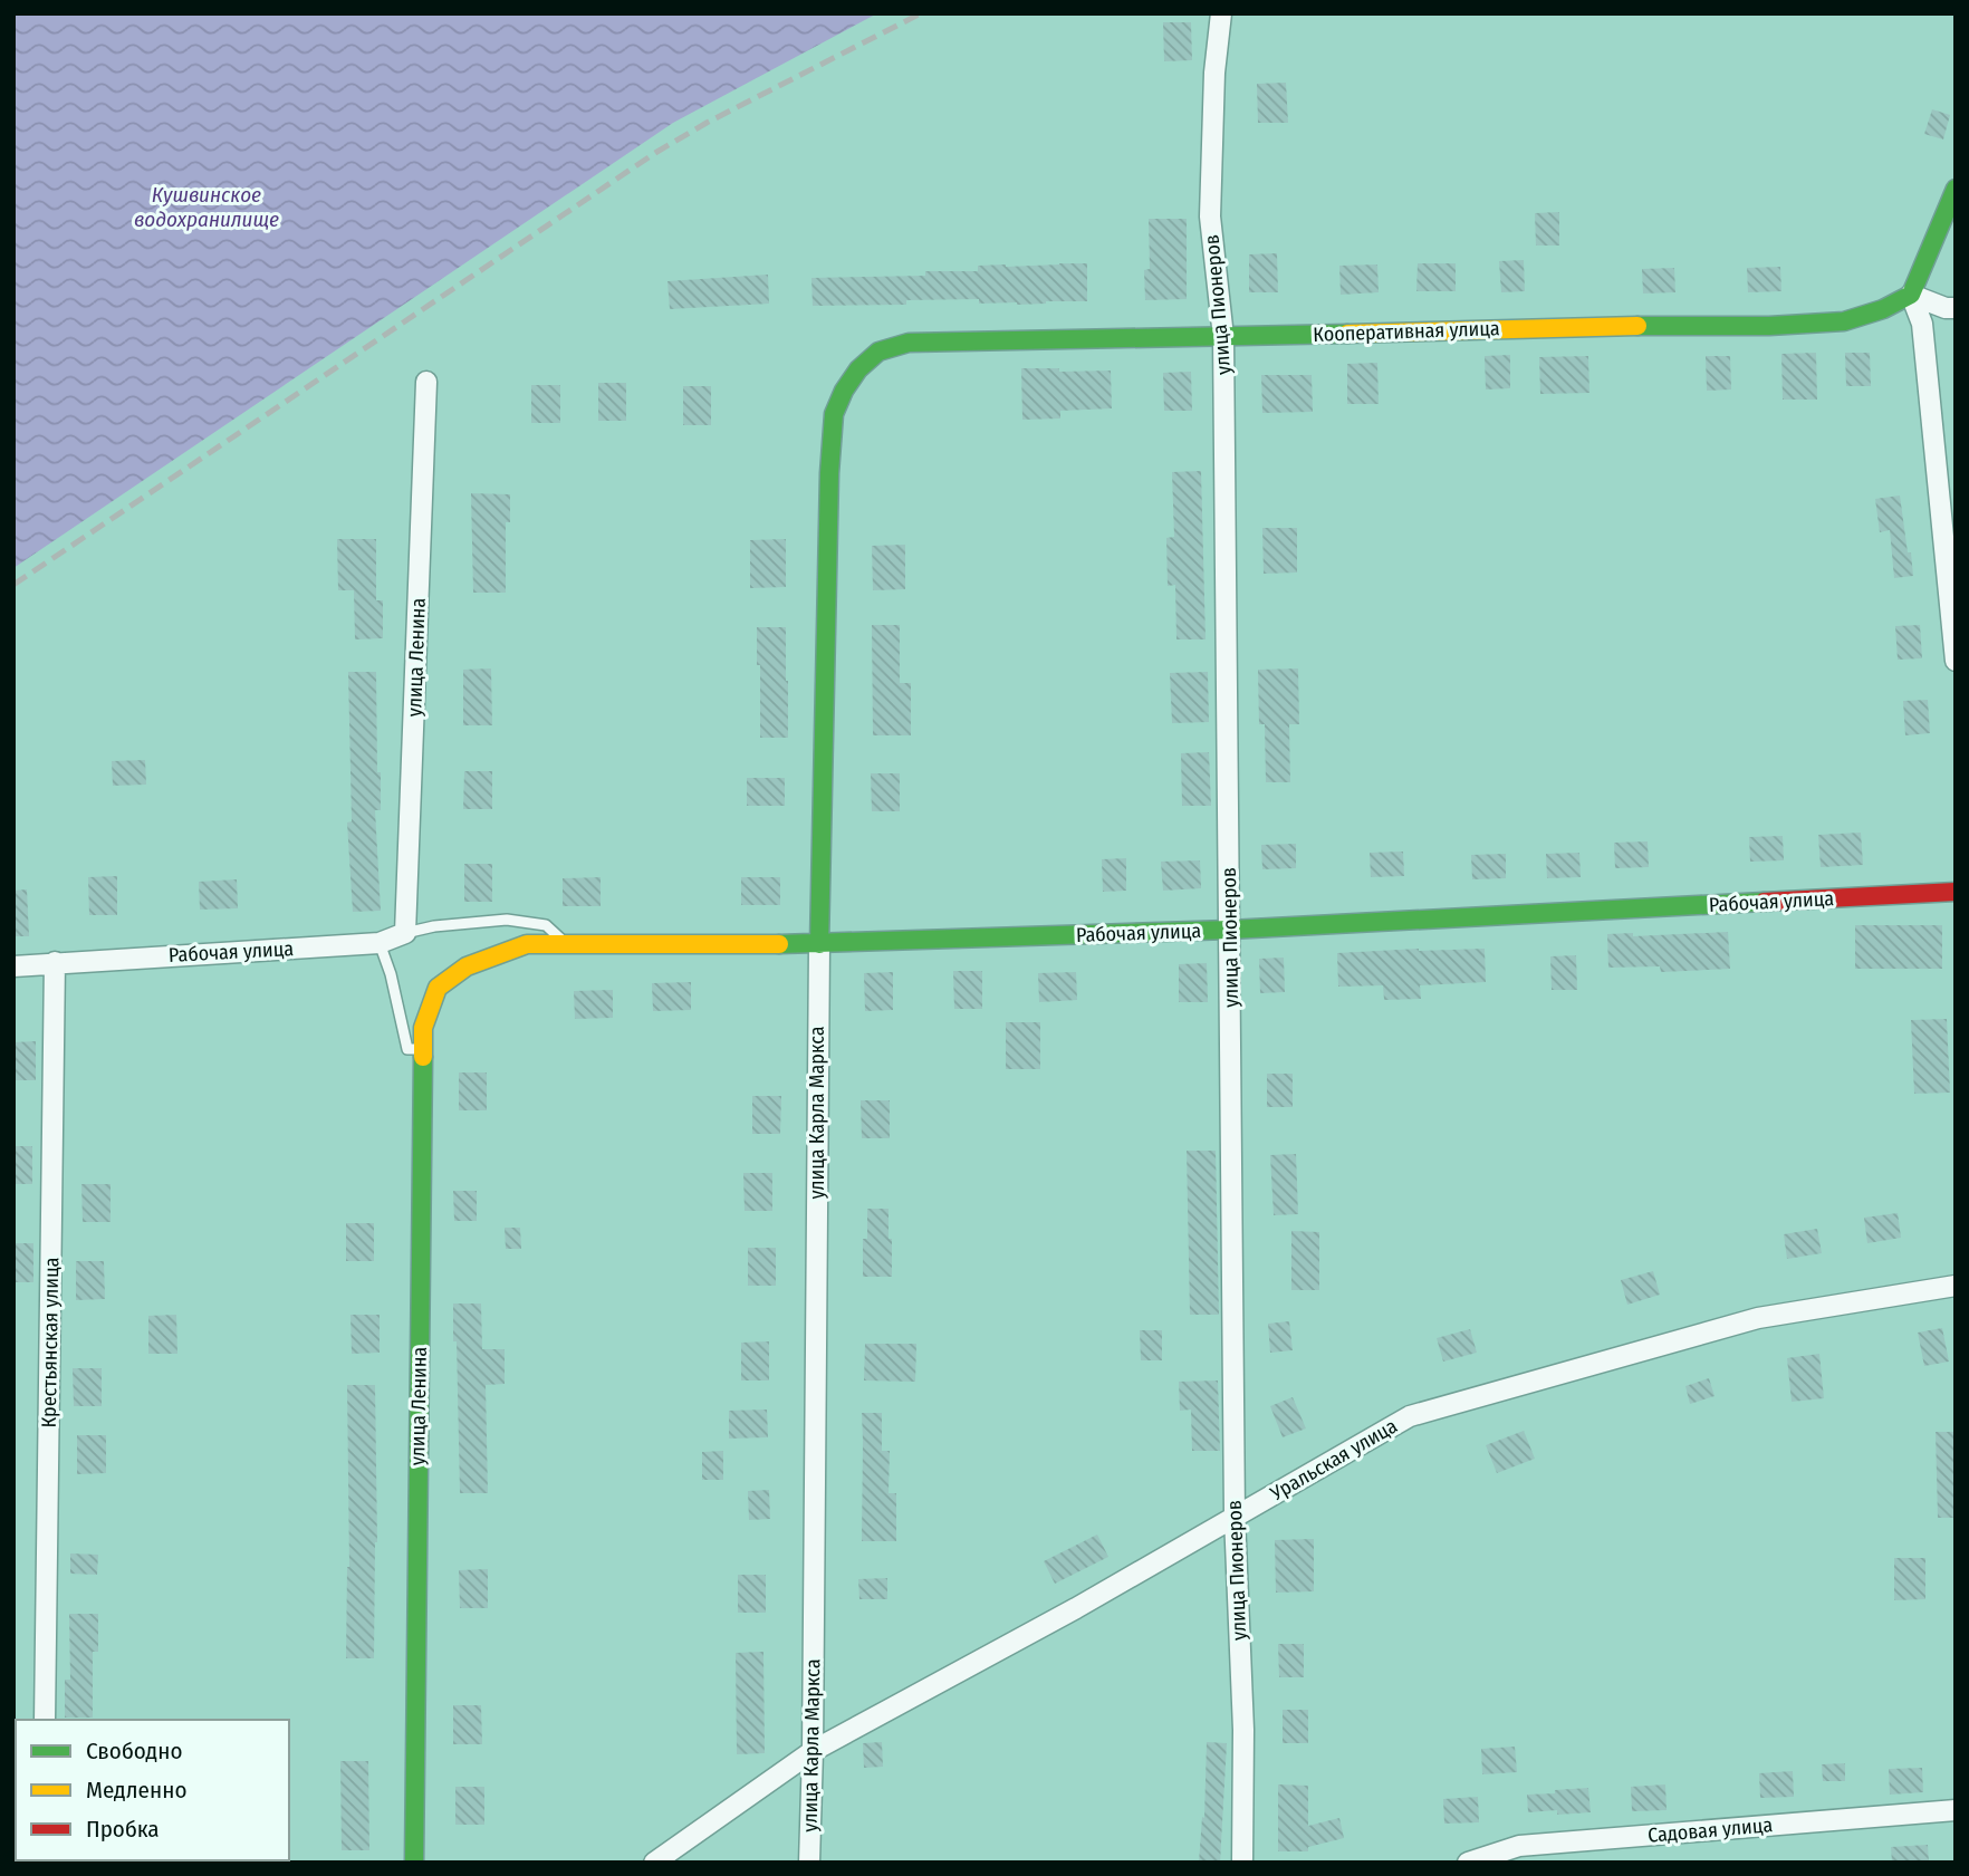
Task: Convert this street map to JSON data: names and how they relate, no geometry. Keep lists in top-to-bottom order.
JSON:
{
  "streets": {
    "main road": [
      "Кооперативная улица",
      "улица Ленина",
      "Рабочая улица",
      "улица Карла Маркса"
    ],
    "street": [
      "улица Пионеров",
      "Крестьянская улица",
      "Уральская улица",
      "Садовая улица"
    ]
  },
  "crossings": [
    ["улица Пионеров", "Кооперативная улица"],
    ["улица Пионеров", "Рабочая улица"],
    ["улица Пионеров", "Уральская улица"],
    ["Кооперативная улица", "улица Карла Маркса"],
    ["улица Ленина", "Рабочая улица"],
    ["Рабочая улица", "улица Карла Маркса"],
    ["Рабочая улица", "Крестьянская улица"],
    ["улица Карла Маркса", "Уральская улица"]
  ],
  "water": ["Кушвинское водохранилище"],
  "legend": ["Свободно", "Медленно", "Пробка"]
}
